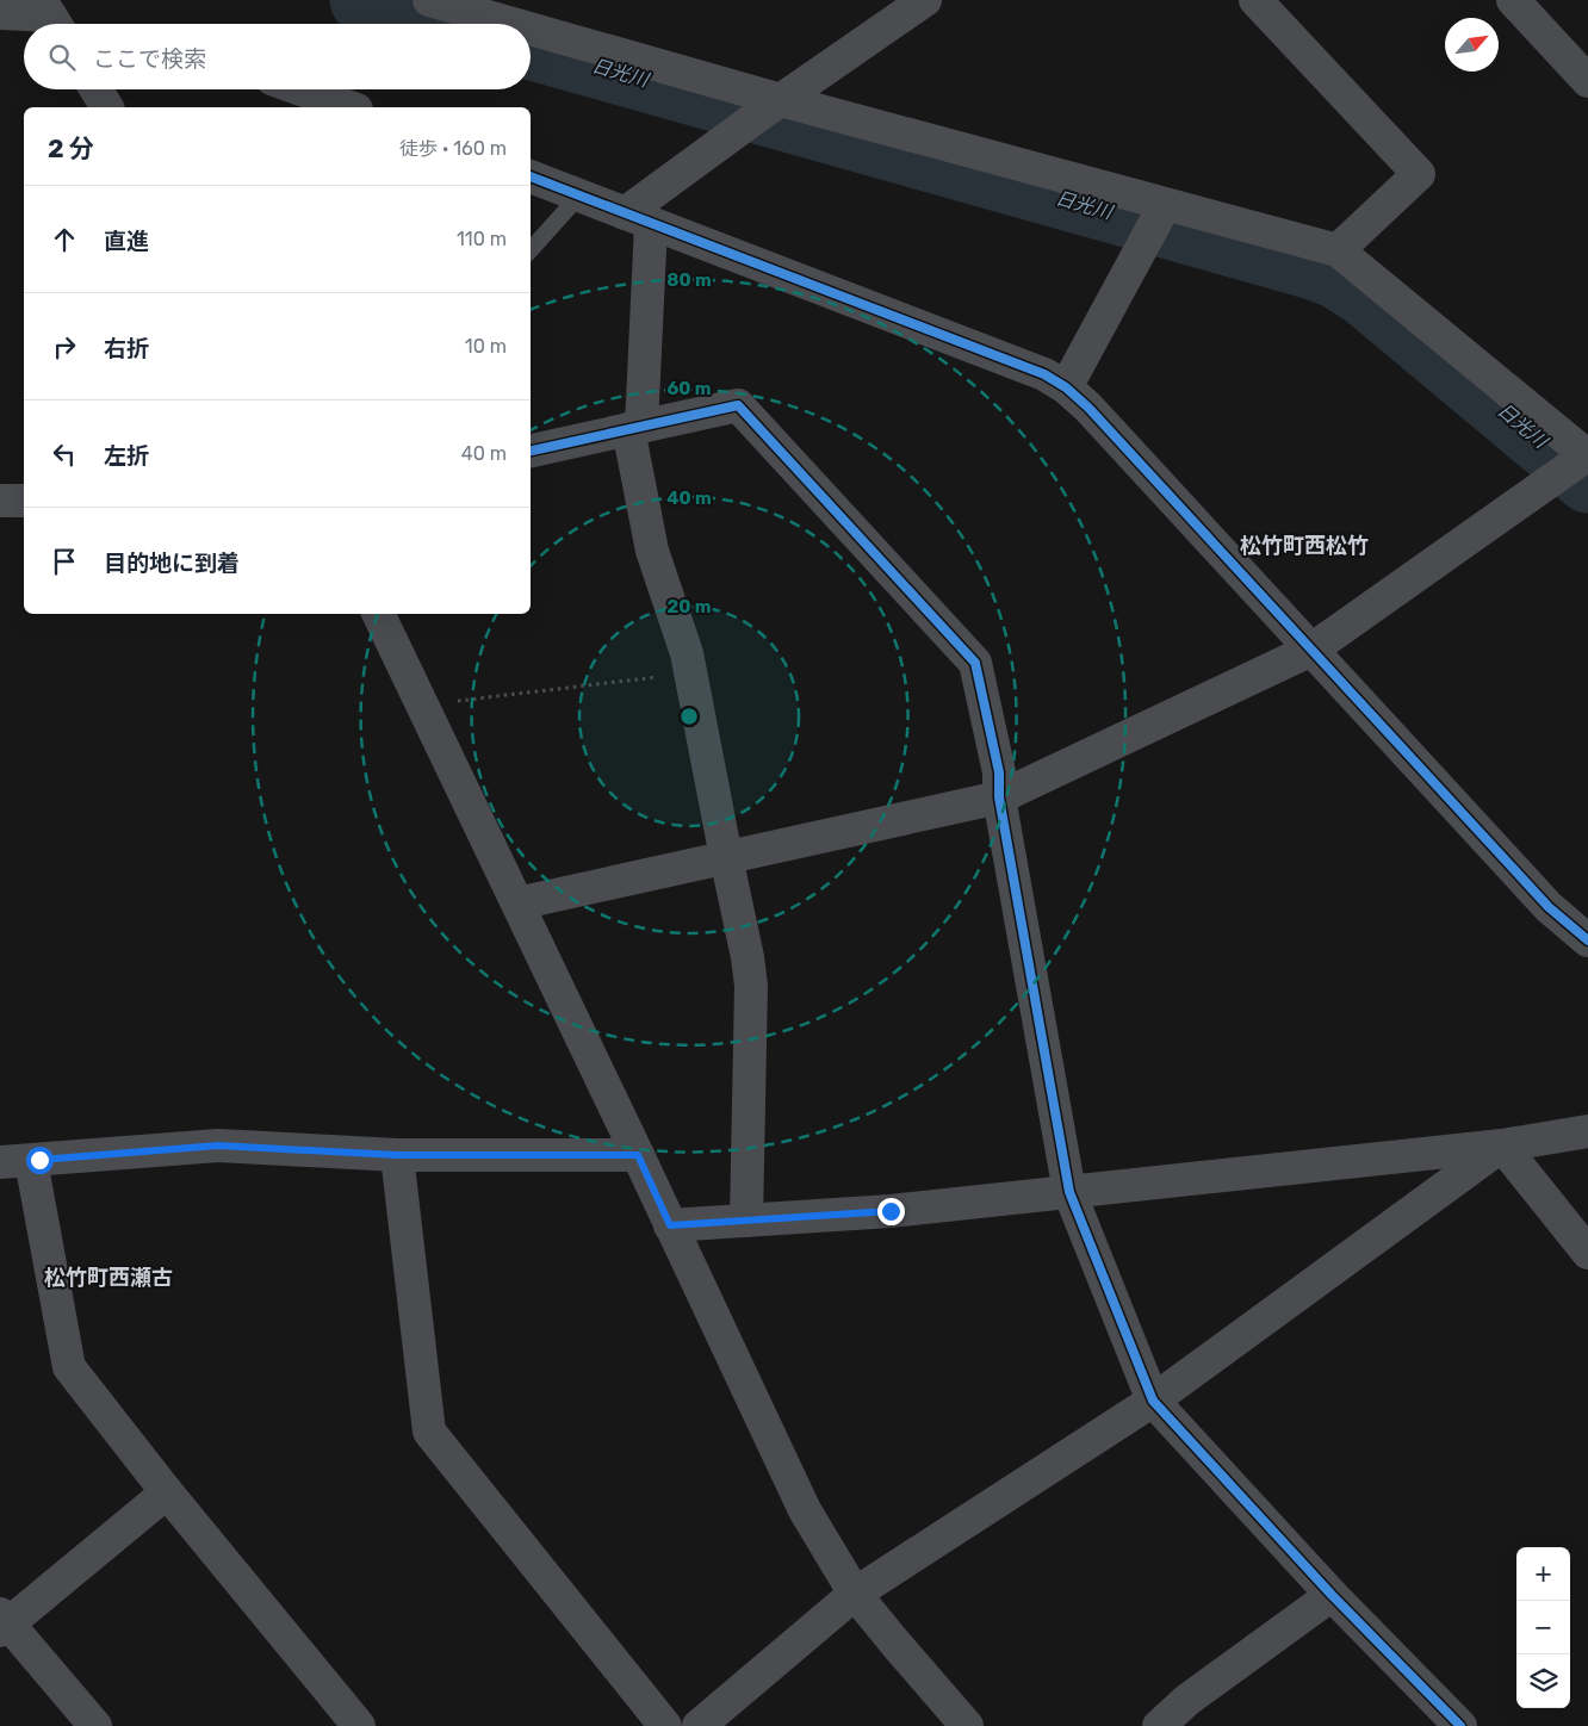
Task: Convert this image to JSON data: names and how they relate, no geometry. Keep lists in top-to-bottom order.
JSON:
{
  "districts": ["松竹町西松竹", "松竹町西瀬古"],
  "water": ["日光川"],
  "north": "top right",
  "page": {
    "search": "ここで検索",
    "heading": ["2 分", "徒歩 · 160 m"],
    "list": [
      ["直進", "110 m"],
      ["右折", "10 m"],
      ["左折", "40 m"],
      "目的地に到着"
    ],
    "map_buttons": ["+", "−"]
  },
  "rings": [
    "80 m",
    "60 m",
    "40 m",
    "20 m"
  ]
}
